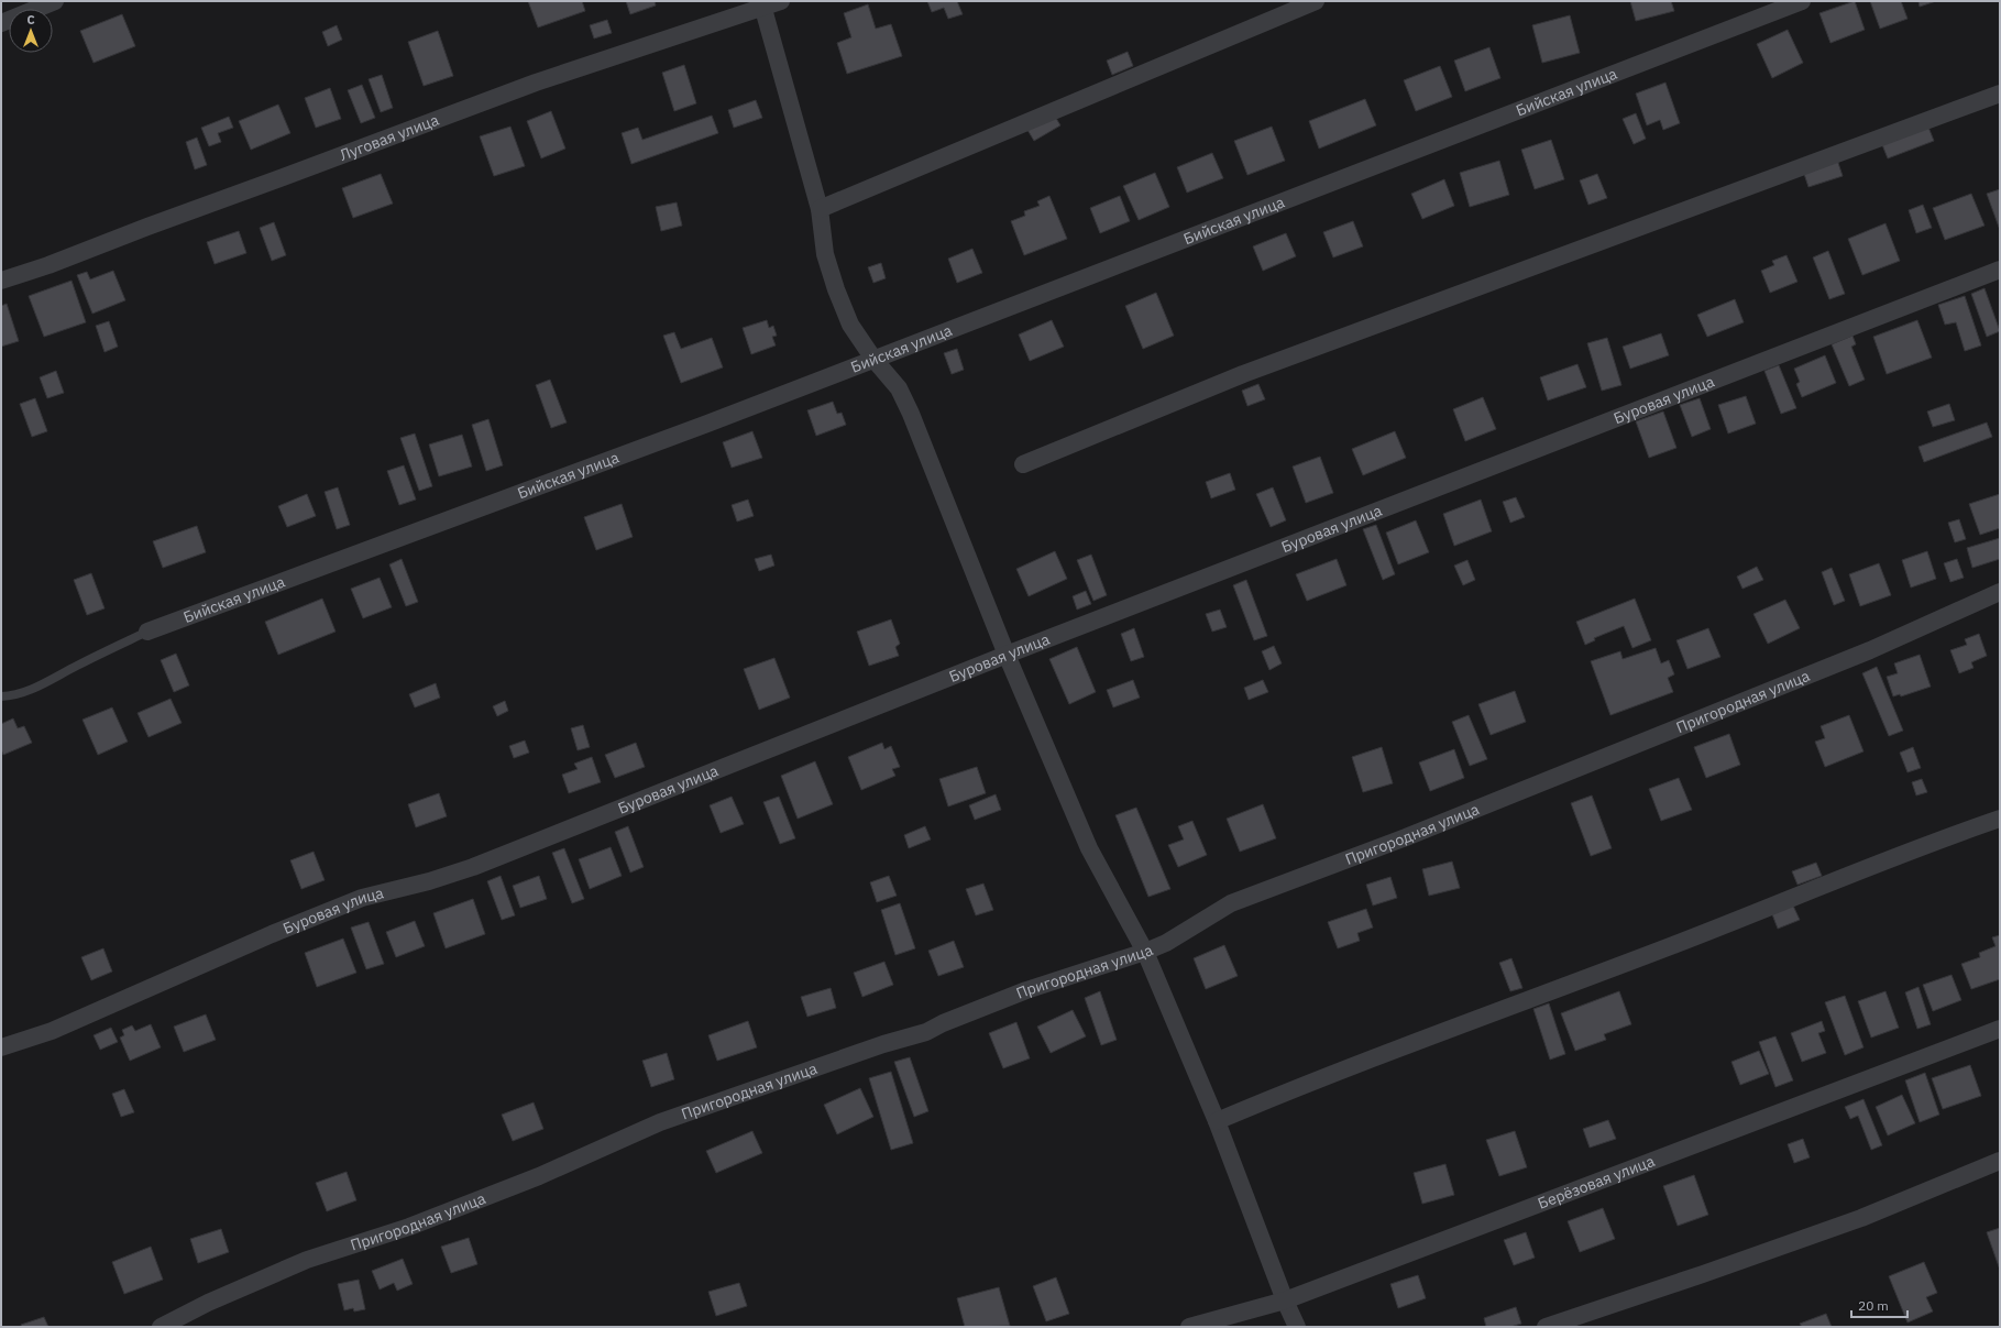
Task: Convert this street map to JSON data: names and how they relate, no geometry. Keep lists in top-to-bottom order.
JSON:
{
  "streets": {
    "street": [
      "Бийская улица",
      "Луговая улица",
      "Буровая улица",
      "Пригородная улица",
      "Берёзовая улица"
    ]
  },
  "scale_bar": "20 m",
  "north": "top"
}
